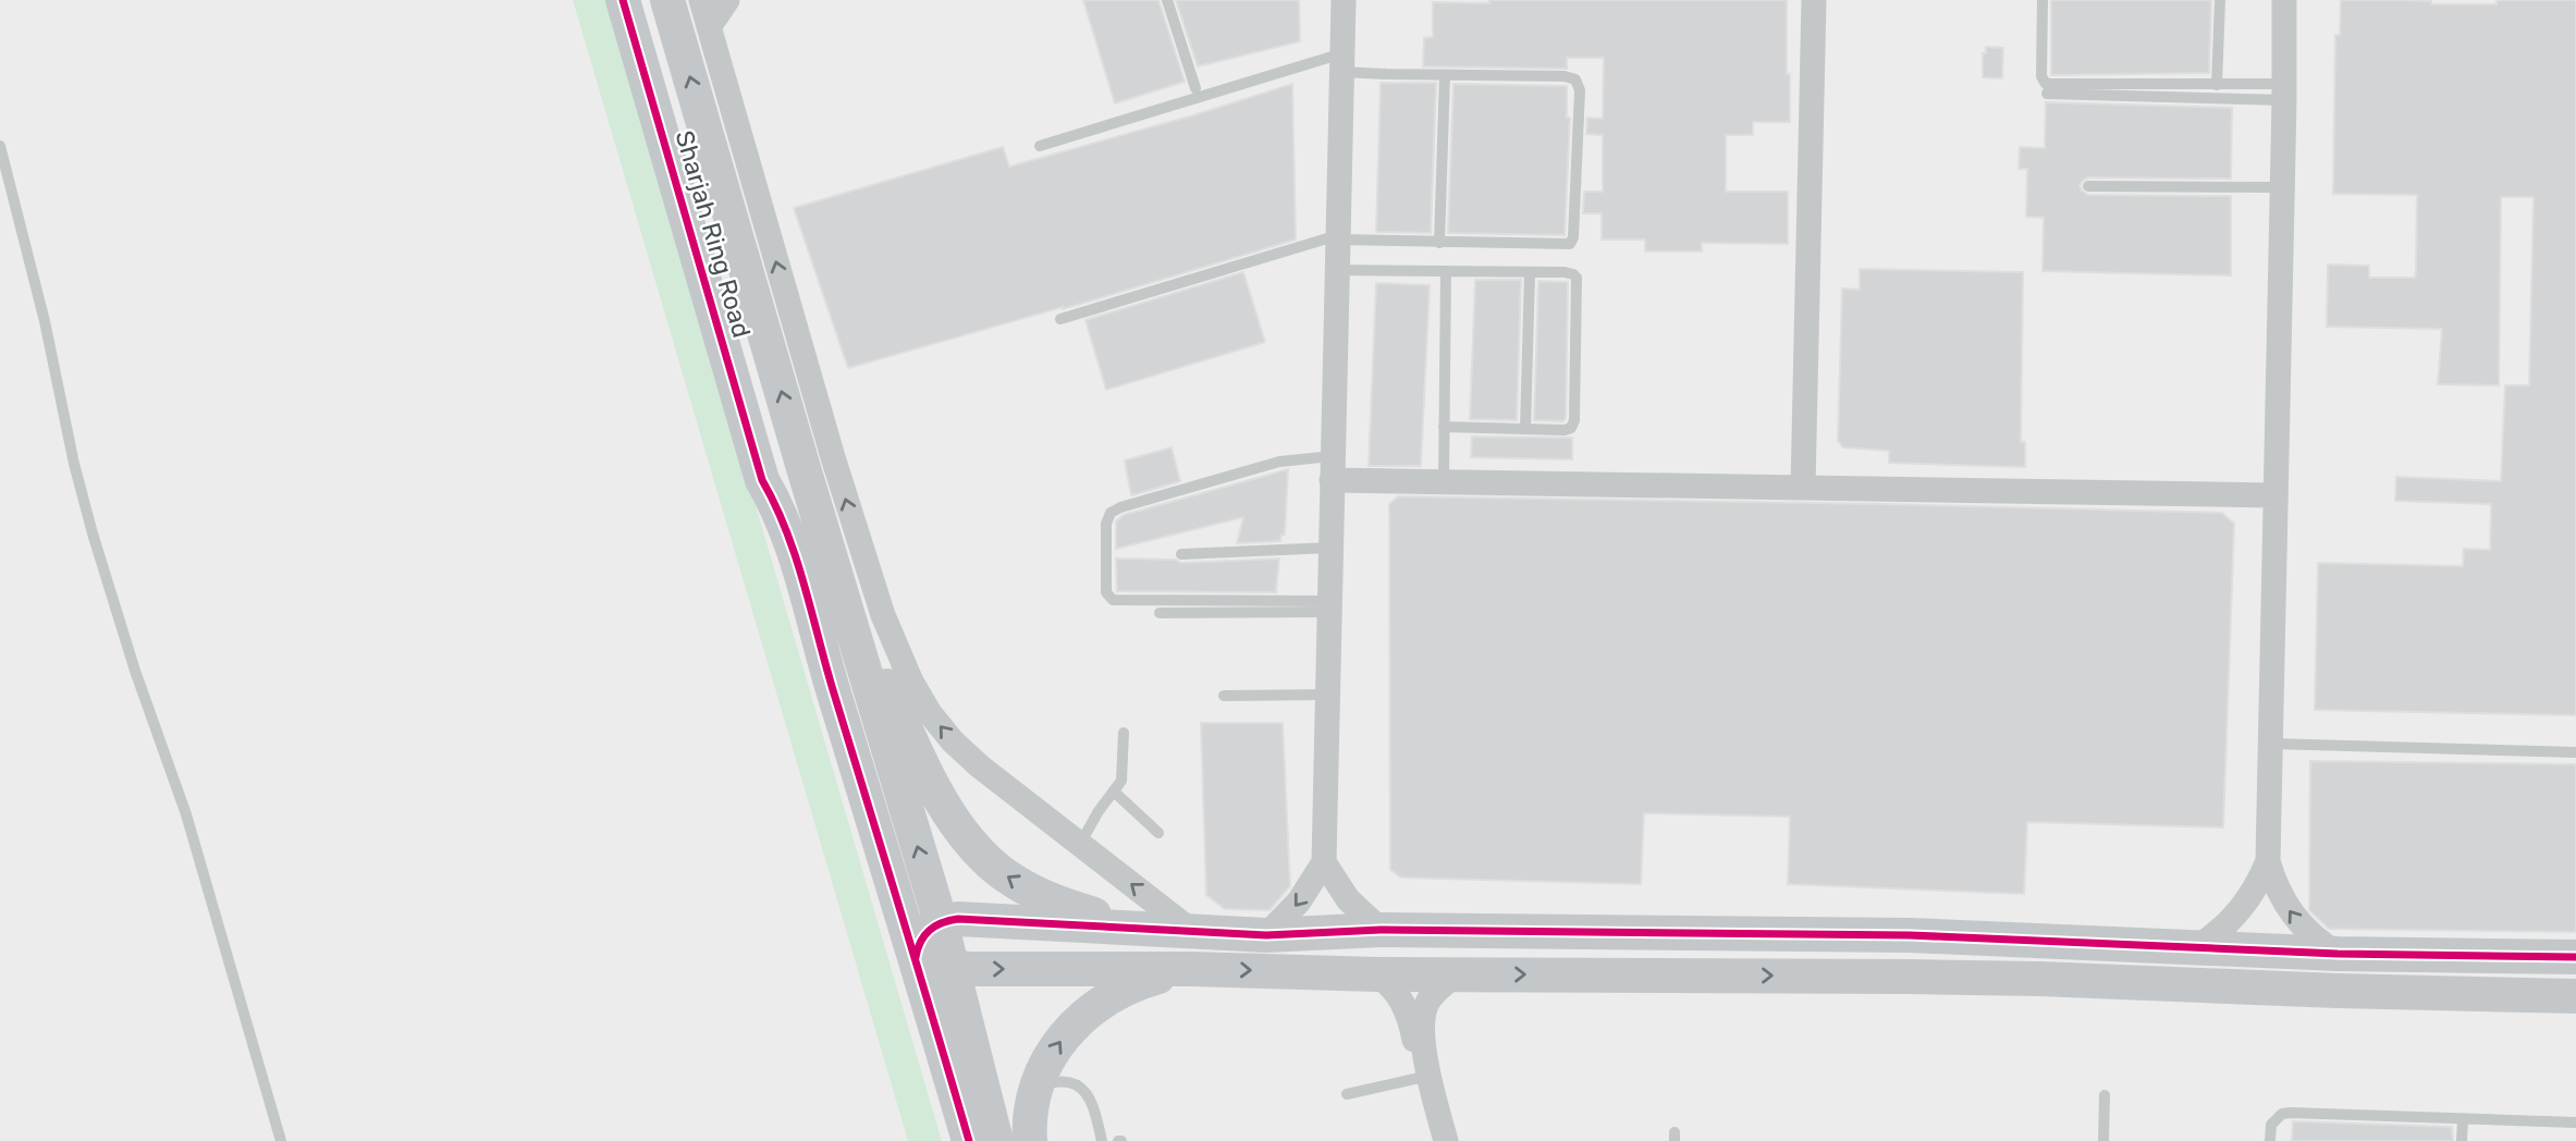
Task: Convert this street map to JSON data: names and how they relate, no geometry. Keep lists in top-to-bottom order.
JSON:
{
  "streets": {
    "street": ["Sharjah Ring Road"]
  }
}
